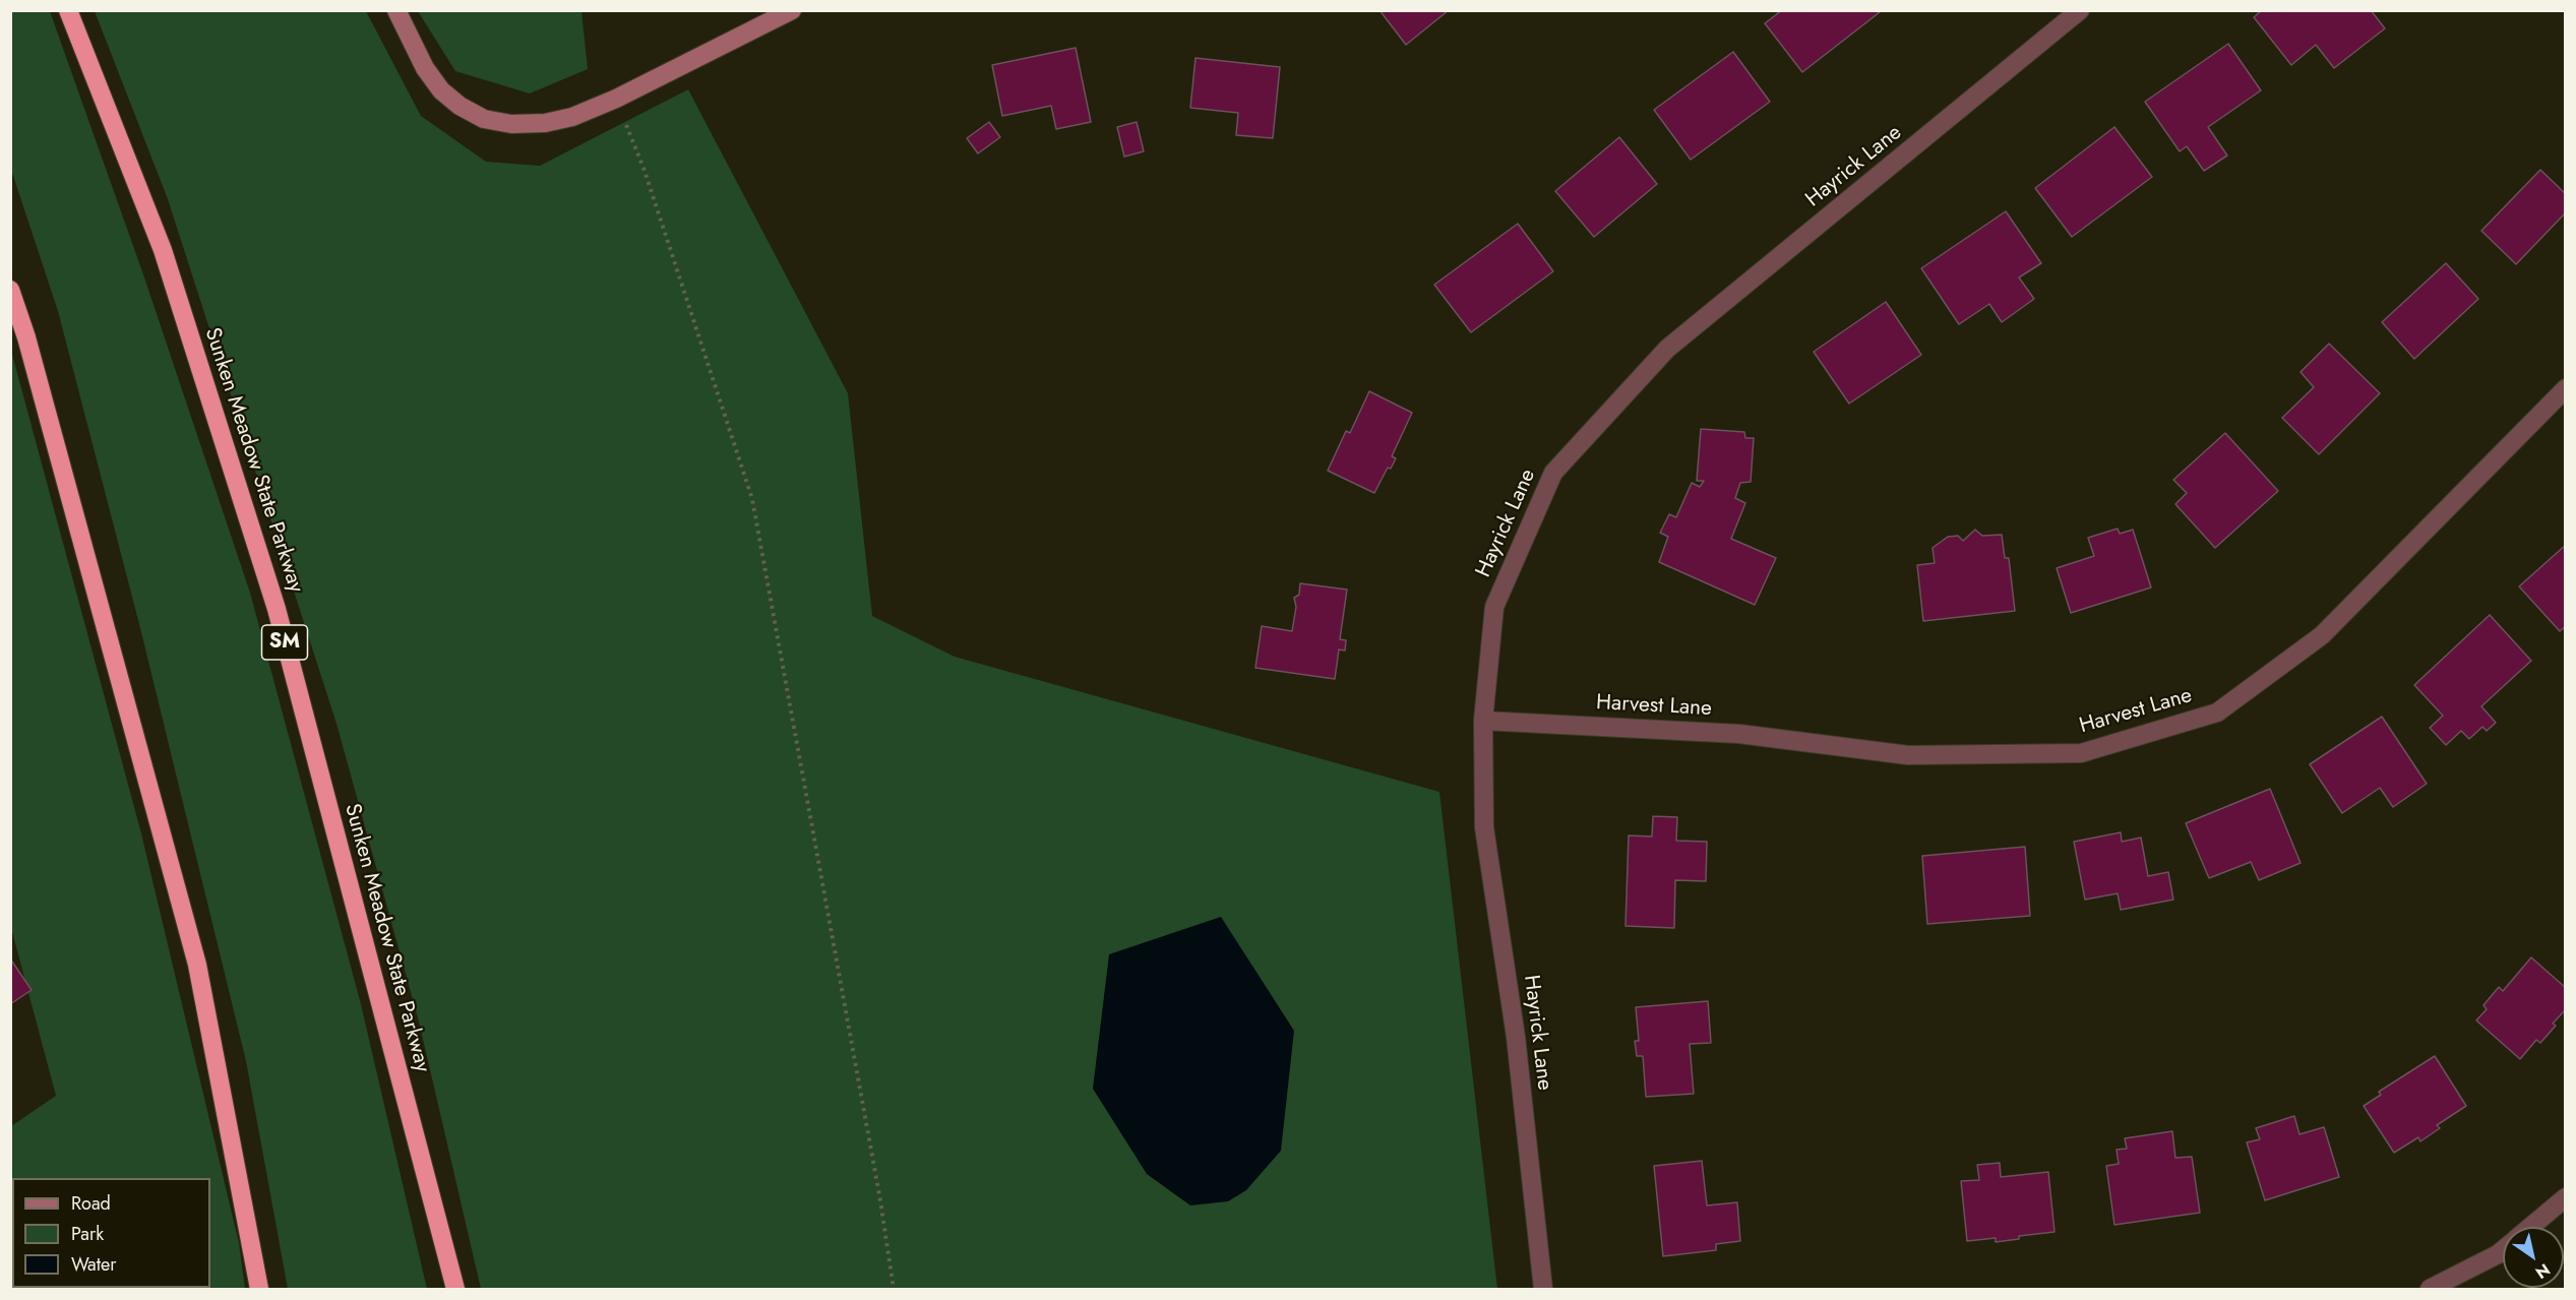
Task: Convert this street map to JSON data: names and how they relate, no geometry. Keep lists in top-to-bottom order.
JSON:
{
  "streets": {
    "highway": ["Sunken Meadow State Parkway", "SM"],
    "street": ["Hayrick Lane", "Harvest Lane"]
  },
  "crossings": [
    ["Hayrick Lane", "Harvest Lane"]
  ],
  "legend": ["Road", "Park", "Water"],
  "north": "bottom right"
}
